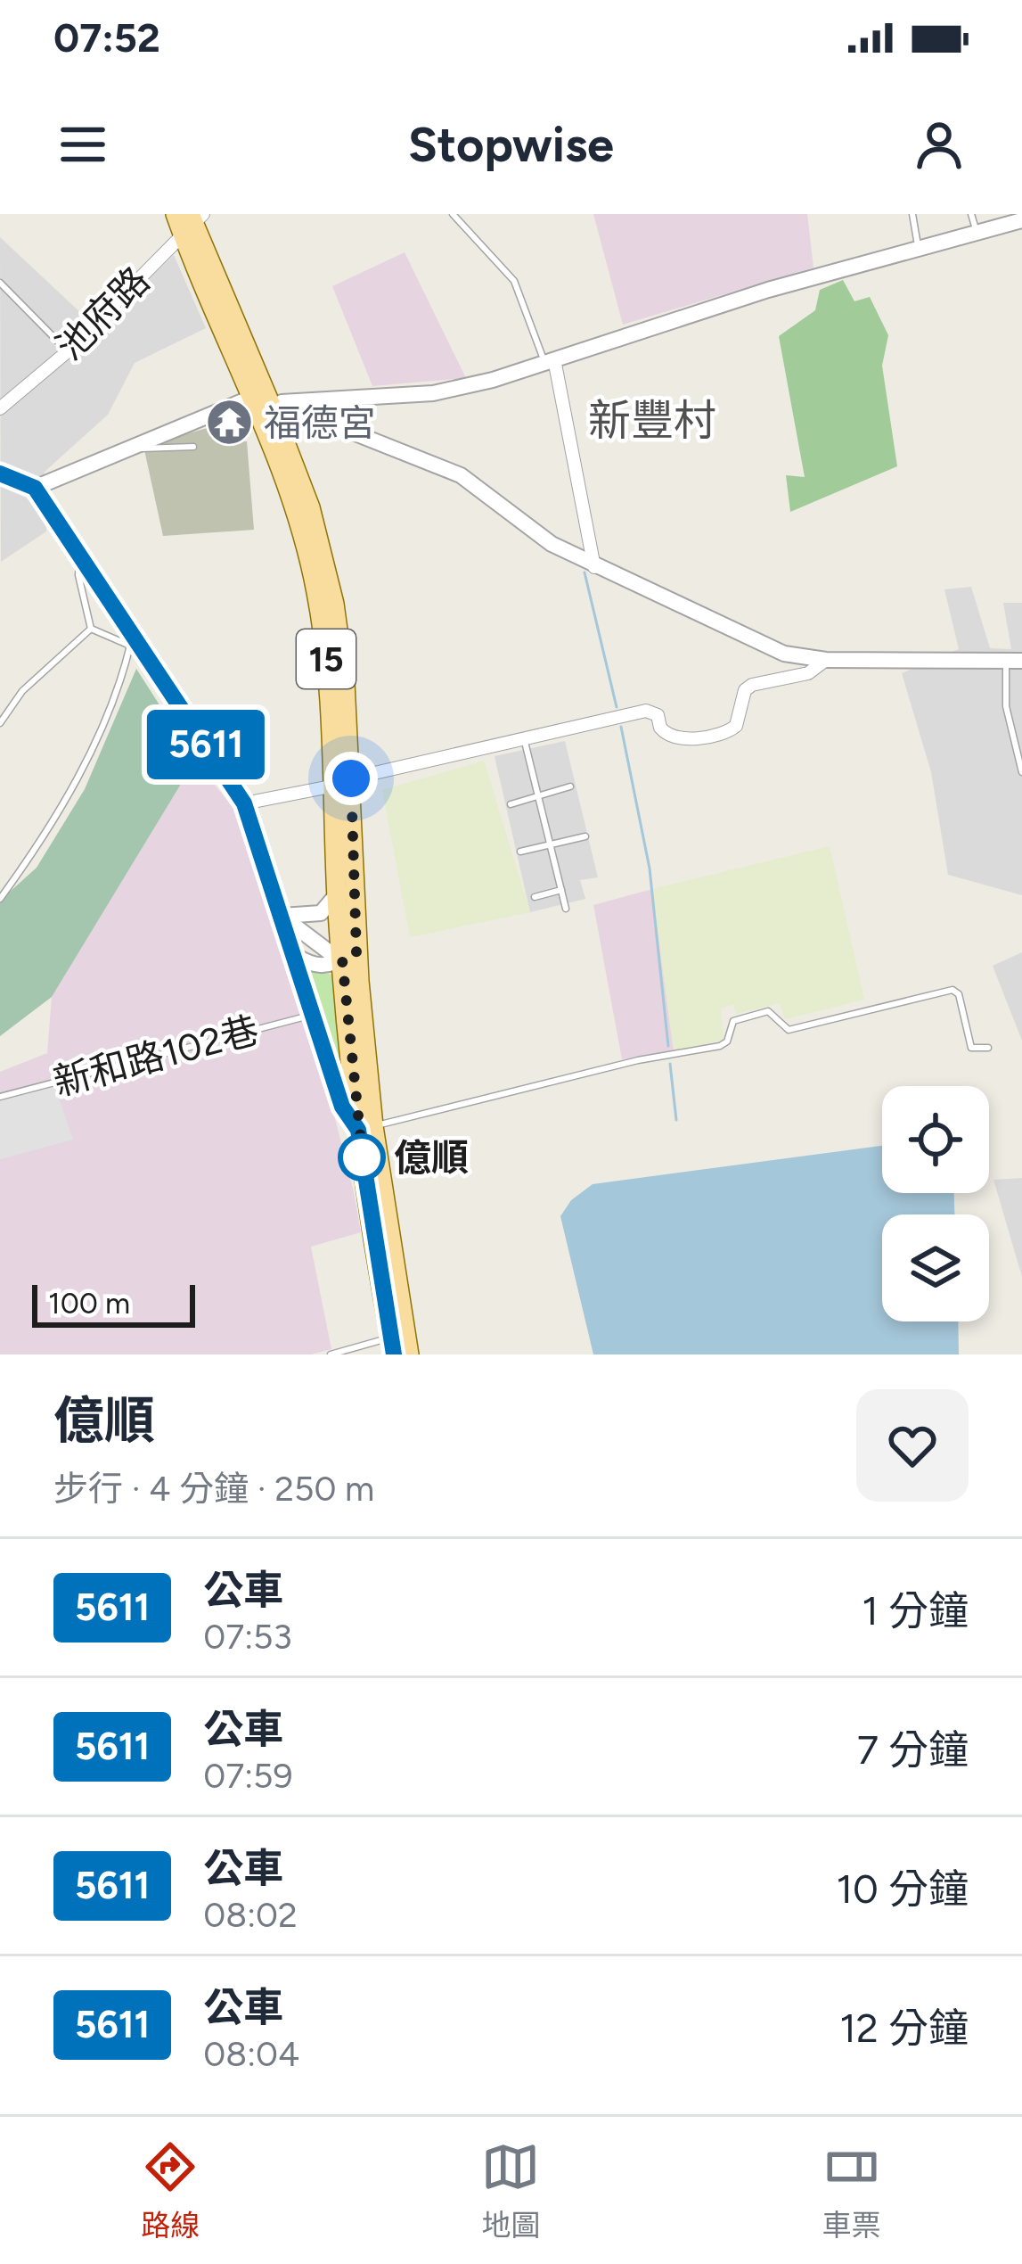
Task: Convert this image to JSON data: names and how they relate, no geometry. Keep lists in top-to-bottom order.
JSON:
{
  "streets": {
    "main road": ["15"],
    "street": ["池府路"],
    "lane": ["新和路102巷"]
  },
  "crossings": [
    ["池府路", "15"]
  ],
  "districts": ["新豐村"],
  "places": {
    "temple": ["福德宮"],
    "other": ["億順"]
  },
  "lines": ["bus line 5611"],
  "scale_bar": "100 m",
  "page": {
    "status": "07:52",
    "header": "Stopwise",
    "on_map": "5611",
    "scale": "100 m",
    "heading": ["億順", "步行 · 4 分鐘 · 250 m"],
    "list": [
      {
        "mark": "5611",
        "name": "公車",
        "note": "07:53",
        "value": "1 分鐘"
      },
      {
        "mark": "5611",
        "name": "公車",
        "note": "07:59",
        "value": "7 分鐘"
      },
      {
        "mark": "5611",
        "name": "公車",
        "note": "08:02",
        "value": "10 分鐘"
      },
      {
        "mark": "5611",
        "name": "公車",
        "note": "08:04",
        "value": "12 分鐘"
      }
    ],
    "tabs": ["路線", "地圖", "車票"]
  }
}
